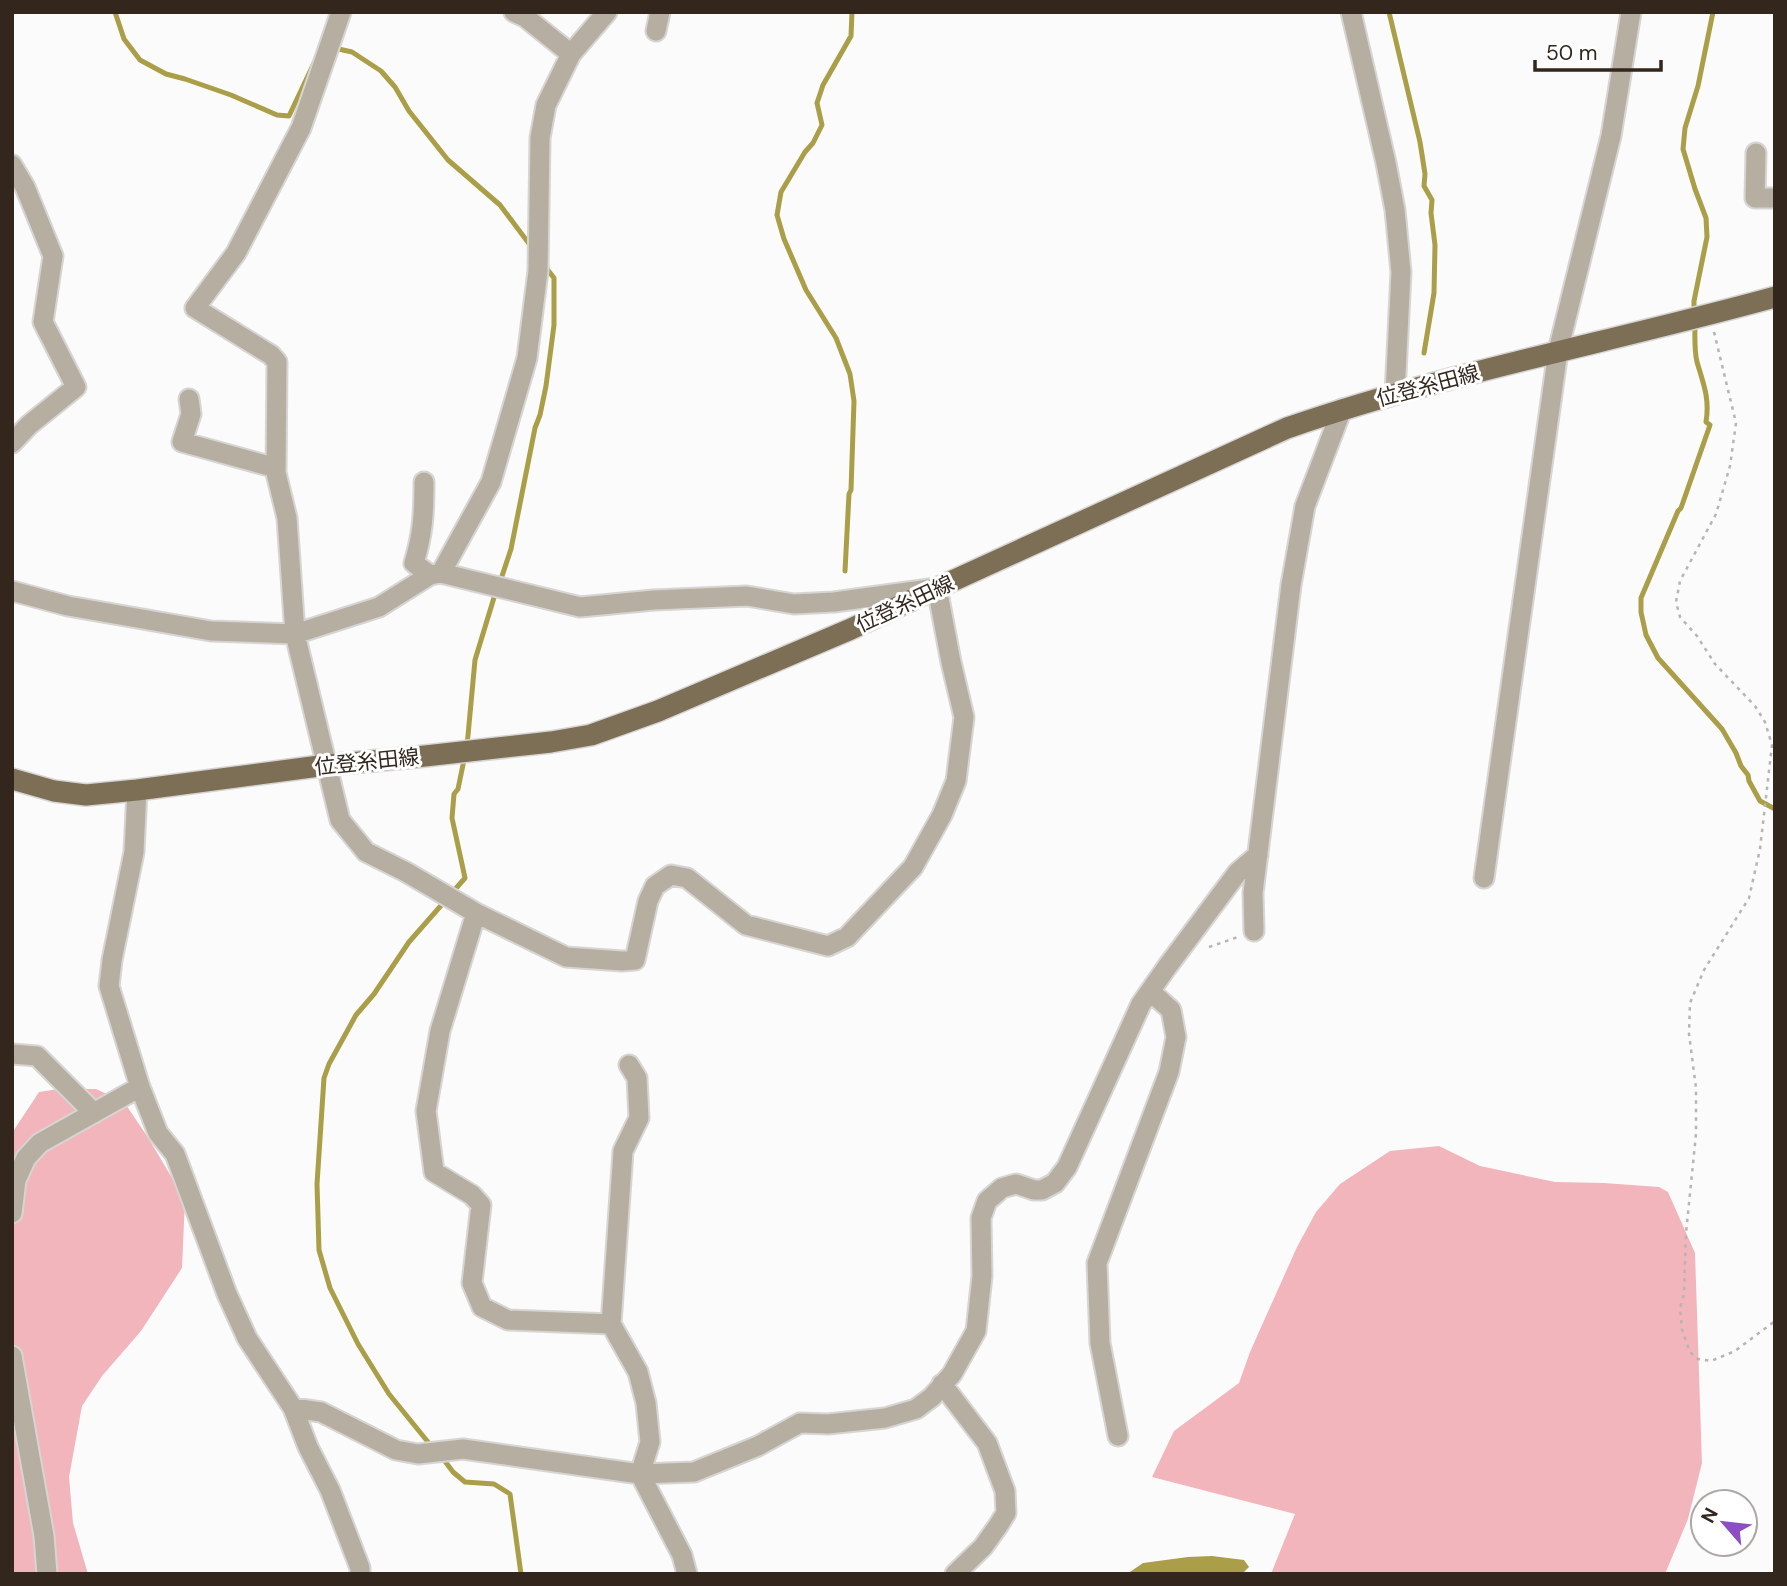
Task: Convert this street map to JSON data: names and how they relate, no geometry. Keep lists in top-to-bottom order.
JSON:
{
  "streets": {
    "main road": ["位登糸田線"]
  },
  "scale_bar": "50 m",
  "north": "top left"
}
